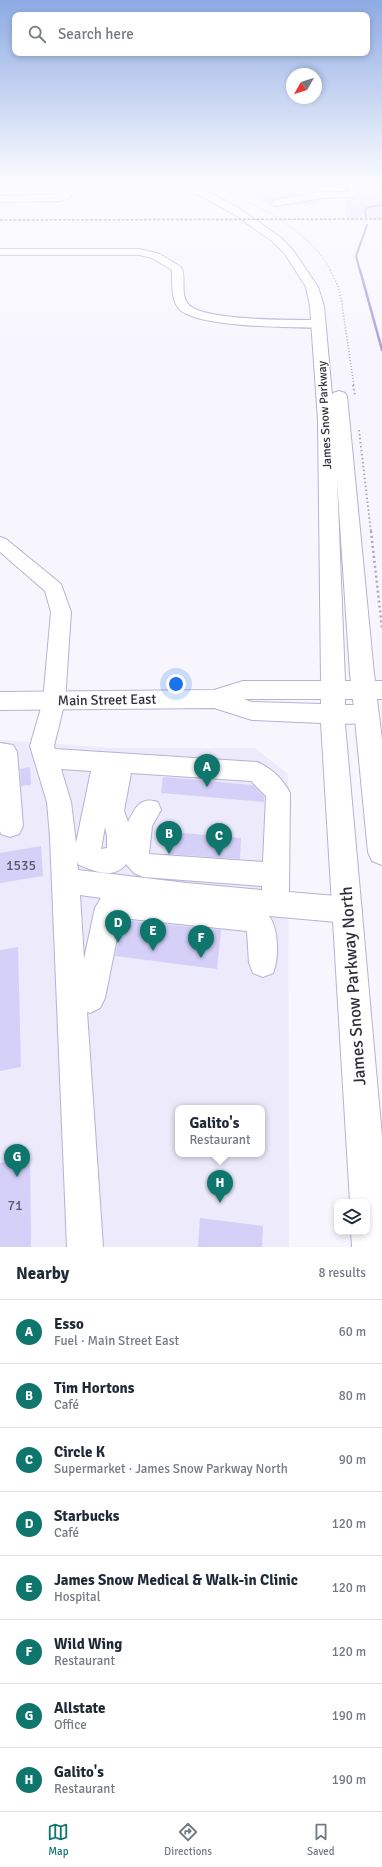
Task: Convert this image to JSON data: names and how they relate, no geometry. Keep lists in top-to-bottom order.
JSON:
{
  "streets": {
    "main road": ["James Snow Parkway", "Main Street East", "James Snow Parkway North"]
  },
  "crossings": [
    ["James Snow Parkway", "Main Street East"],
    ["James Snow Parkway", "James Snow Parkway North"],
    ["Main Street East", "James Snow Parkway North"]
  ],
  "house_numbers": ["1535", "71"],
  "north": "bottom left",
  "page": {
    "search": "Search here",
    "pins": [
      "A",
      "B",
      "C",
      "D",
      "E",
      "F",
      "G",
      "H"
    ],
    "popup": ["Galito's", "Restaurant"],
    "heading": ["Nearby", "8 results"],
    "list": [
      {
        "mark": "A",
        "name": "Esso",
        "note": "Fuel · Main Street East",
        "value": "60 m"
      },
      {
        "mark": "B",
        "name": "Tim Hortons",
        "note": "Café",
        "value": "80 m"
      },
      {
        "mark": "C",
        "name": "Circle K",
        "note": "Supermarket · James Snow Parkway North",
        "value": "90 m"
      },
      {
        "mark": "D",
        "name": "Starbucks",
        "note": "Café",
        "value": "120 m"
      },
      {
        "mark": "E",
        "name": "James Snow Medical & Walk-in Clinic",
        "note": "Hospital",
        "value": "120 m"
      },
      {
        "mark": "F",
        "name": "Wild Wing",
        "note": "Restaurant",
        "value": "120 m"
      },
      {
        "mark": "G",
        "name": "Allstate",
        "note": "Office",
        "value": "190 m"
      },
      {
        "mark": "H",
        "name": "Galito's",
        "note": "Restaurant",
        "value": "190 m"
      }
    ],
    "nav": ["Map", "Directions", "Saved"]
  }
}
